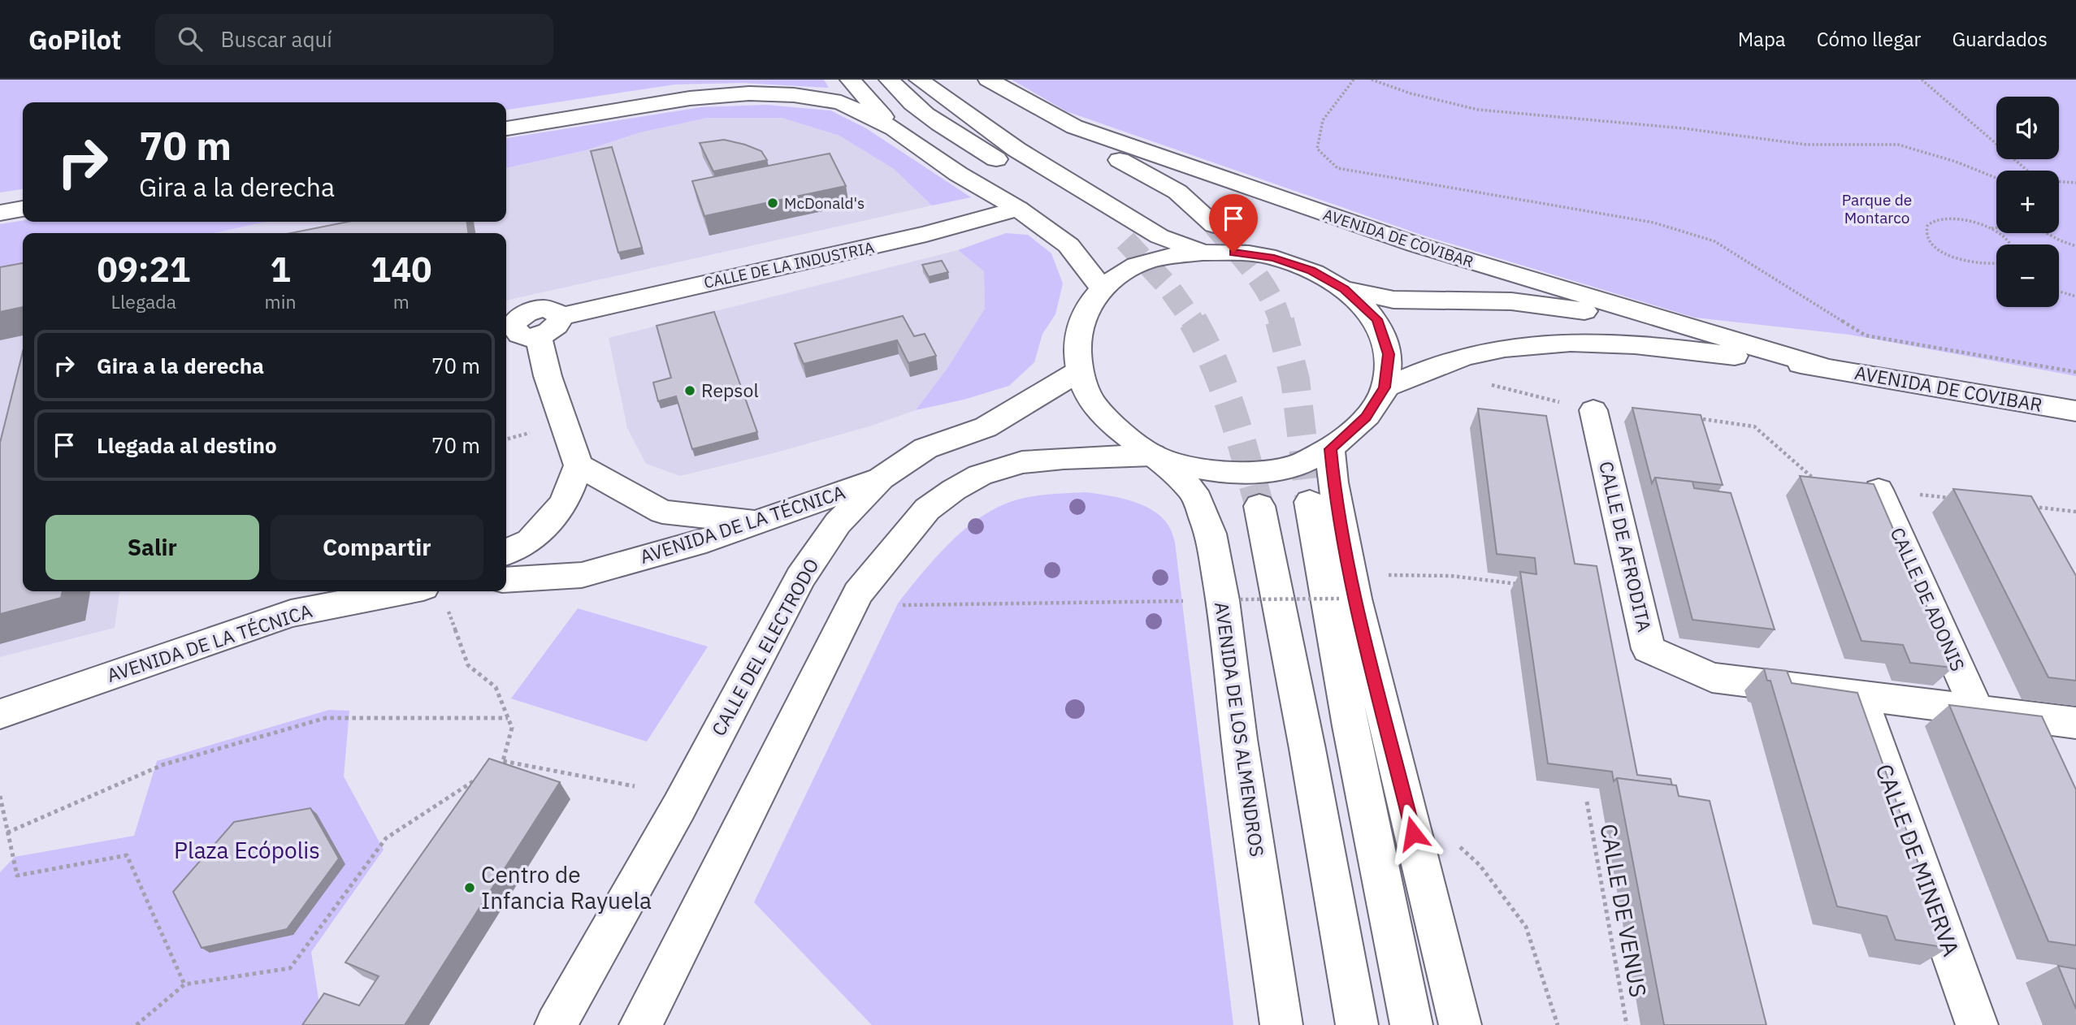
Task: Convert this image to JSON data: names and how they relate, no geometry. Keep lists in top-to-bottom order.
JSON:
{
  "streets": {
    "main road": [
      "AVENIDA DE COVIBAR",
      "CALLE DE LA INDUSTRIA",
      "AVENIDA DE LA TÉCNICA",
      "CALLE DE AFRODITA",
      "CALLE DE ADONIS",
      "CALLE DEL ELECTRODO",
      "AVENIDA DE LOS ALMENDROS",
      "CALLE DE MINERVA"
    ],
    "path": ["CALLE DE VENUS"]
  },
  "crossings": [
    ["AVENIDA DE LA TÉCNICA", "CALLE DEL ELECTRODO"],
    ["CALLE DE AFRODITA", "CALLE DE MINERVA"]
  ],
  "parks": ["Parque de Montarco", "Plaza Ecópolis"],
  "places": ["McDonald's", "Repsol", "Centro de Infancia Rayuela"],
  "page": {
    "header": "GoPilot",
    "search": "Buscar aquí",
    "nav": ["Mapa", "Cómo llegar", "Guardados"],
    "map_buttons": ["+", "−"],
    "turn": ["70 m", "Gira a la derecha"],
    "eta": [
      "09:21",
      "Llegada",
      "1",
      "min",
      "140",
      "m"
    ],
    "list": [
      {
        "name": "Gira a la derecha",
        "value": "70 m"
      },
      {
        "name": "Llegada al destino",
        "value": "70 m"
      }
    ],
    "buttons": ["Salir", "Compartir"]
  }
}
